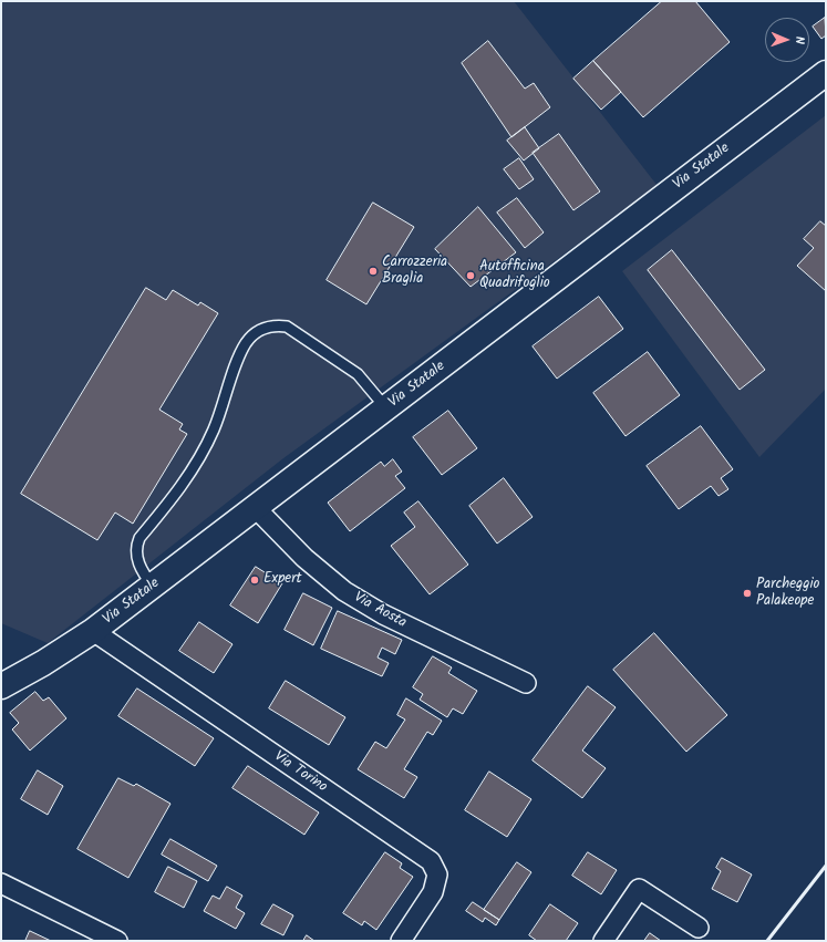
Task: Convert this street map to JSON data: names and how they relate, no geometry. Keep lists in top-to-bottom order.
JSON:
{
  "streets": {
    "main road": ["Via Statale"],
    "street": ["Via Aosta", "Via Torino"]
  },
  "crossings": [
    ["Via Statale", "Via Aosta"],
    ["Via Statale", "Via Torino"]
  ],
  "places": [
    "Carrozzeria Braglia",
    "Autofficina Quadrifoglio",
    "Expert",
    "Parcheggio Palakeope"
  ],
  "north": "right"
}
